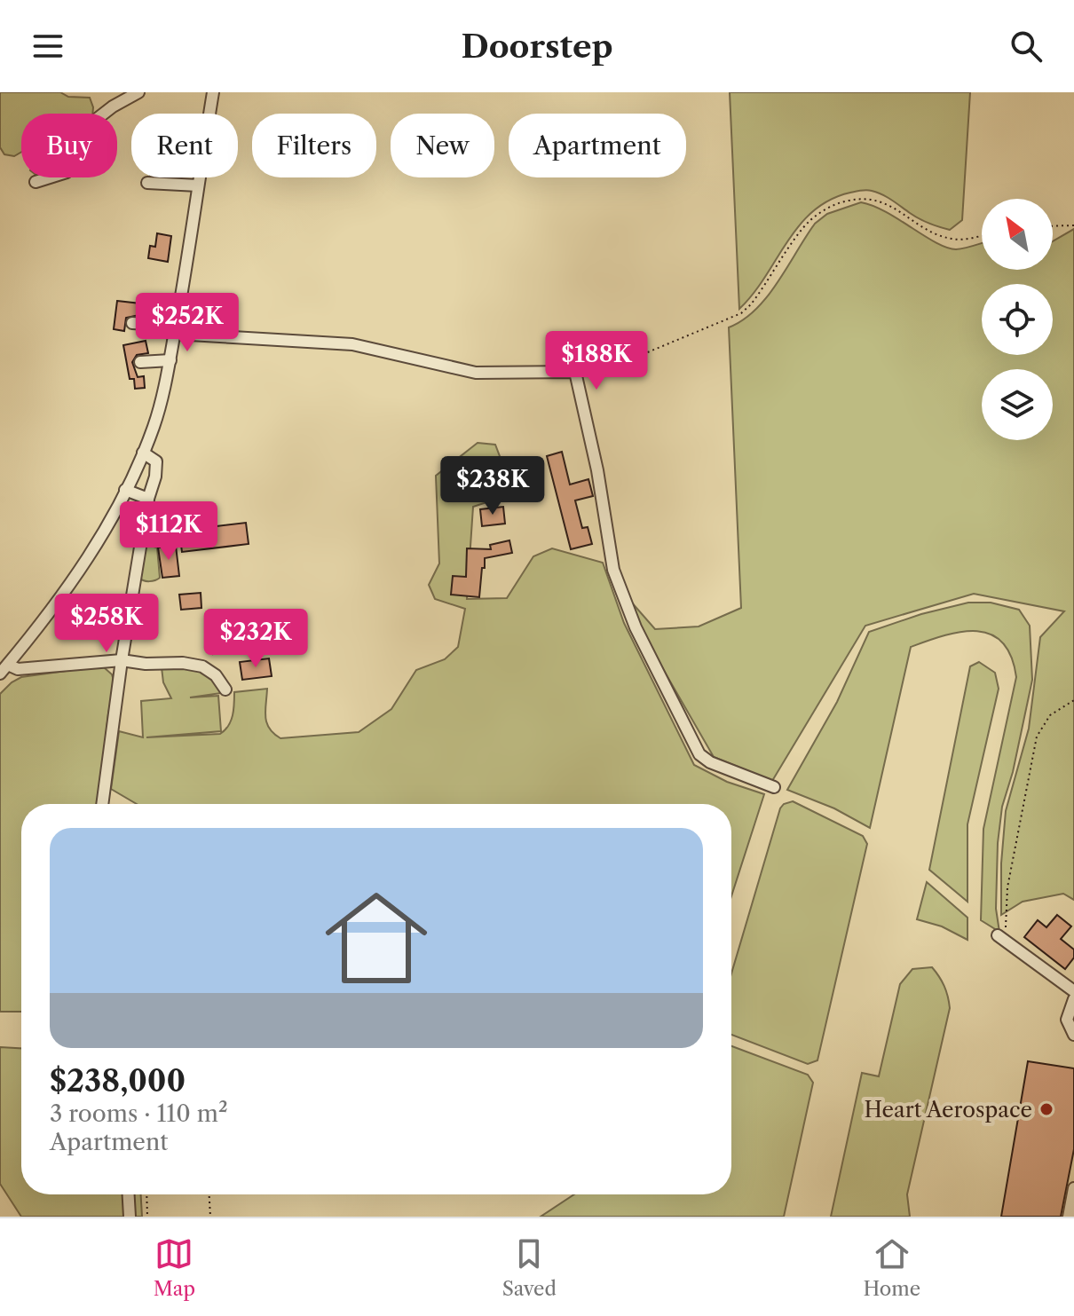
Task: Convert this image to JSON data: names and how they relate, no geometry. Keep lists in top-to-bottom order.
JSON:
{
  "places": ["Heart Aerospace"],
  "north": "top left",
  "page": {
    "header": "Doorstep",
    "chip": [
      "Buy",
      "Rent",
      "Filters",
      "New",
      "Apartment"
    ],
    "price": [
      "$252K",
      "$188K",
      "$238K",
      "$112K",
      "$258K",
      "$232K"
    ],
    "list": [
      {
        "name": "$238,000",
        "note": "3 rooms · 110 m² · Apartment"
      }
    ],
    "tabs": ["Map", "Saved", "Home"]
  }
}
